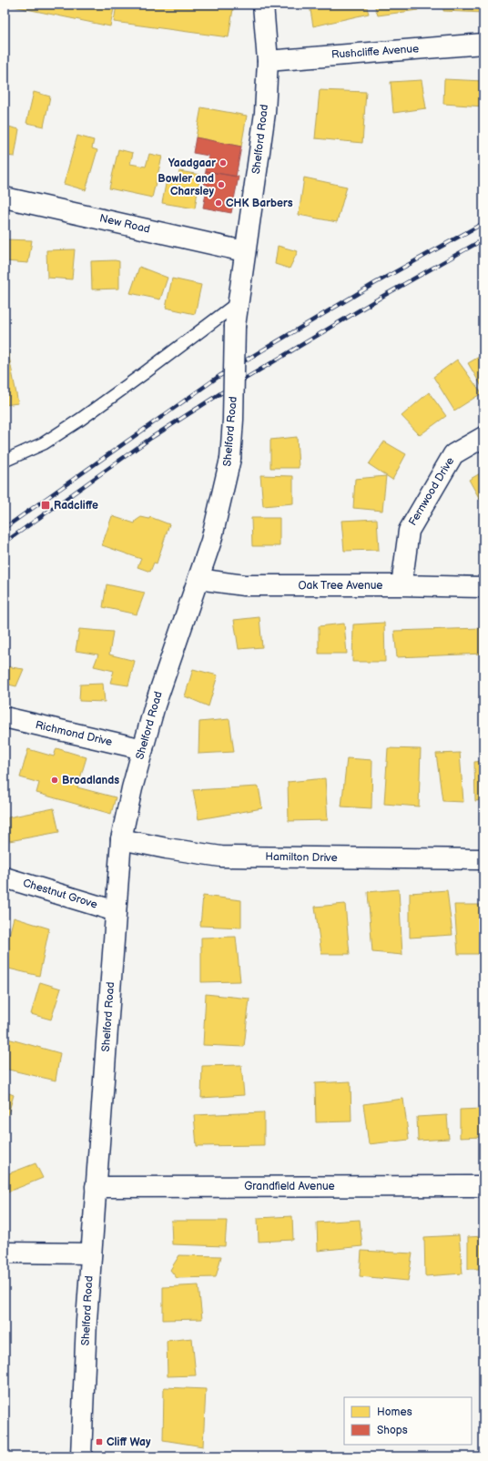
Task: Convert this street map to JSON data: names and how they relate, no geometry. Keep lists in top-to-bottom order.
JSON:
{
  "streets": {
    "street": [
      "Rushcliffe Avenue",
      "Shelford Road",
      "New Road",
      "Fernwood Drive",
      "Oak Tree Avenue",
      "Richmond Drive",
      "Hamilton Drive",
      "Chestnut Grove",
      "Grandfield Avenue"
    ]
  },
  "crossings": [
    ["Rushcliffe Avenue", "Shelford Road"],
    ["Shelford Road", "New Road"],
    ["Shelford Road", "Oak Tree Avenue"],
    ["Shelford Road", "Richmond Drive"],
    ["Shelford Road", "Hamilton Drive"],
    ["Shelford Road", "Chestnut Grove"],
    ["Shelford Road", "Grandfield Avenue"],
    ["Fernwood Drive", "Oak Tree Avenue"]
  ],
  "places": {
    "other": [
      "Yaadgaar",
      "Bowler and Charsley",
      "CHK Barbers",
      "Broadlands"
    ],
    "transit": ["Radcliffe", "Cliff Way"]
  },
  "legend": ["Homes", "Shops"]
}
